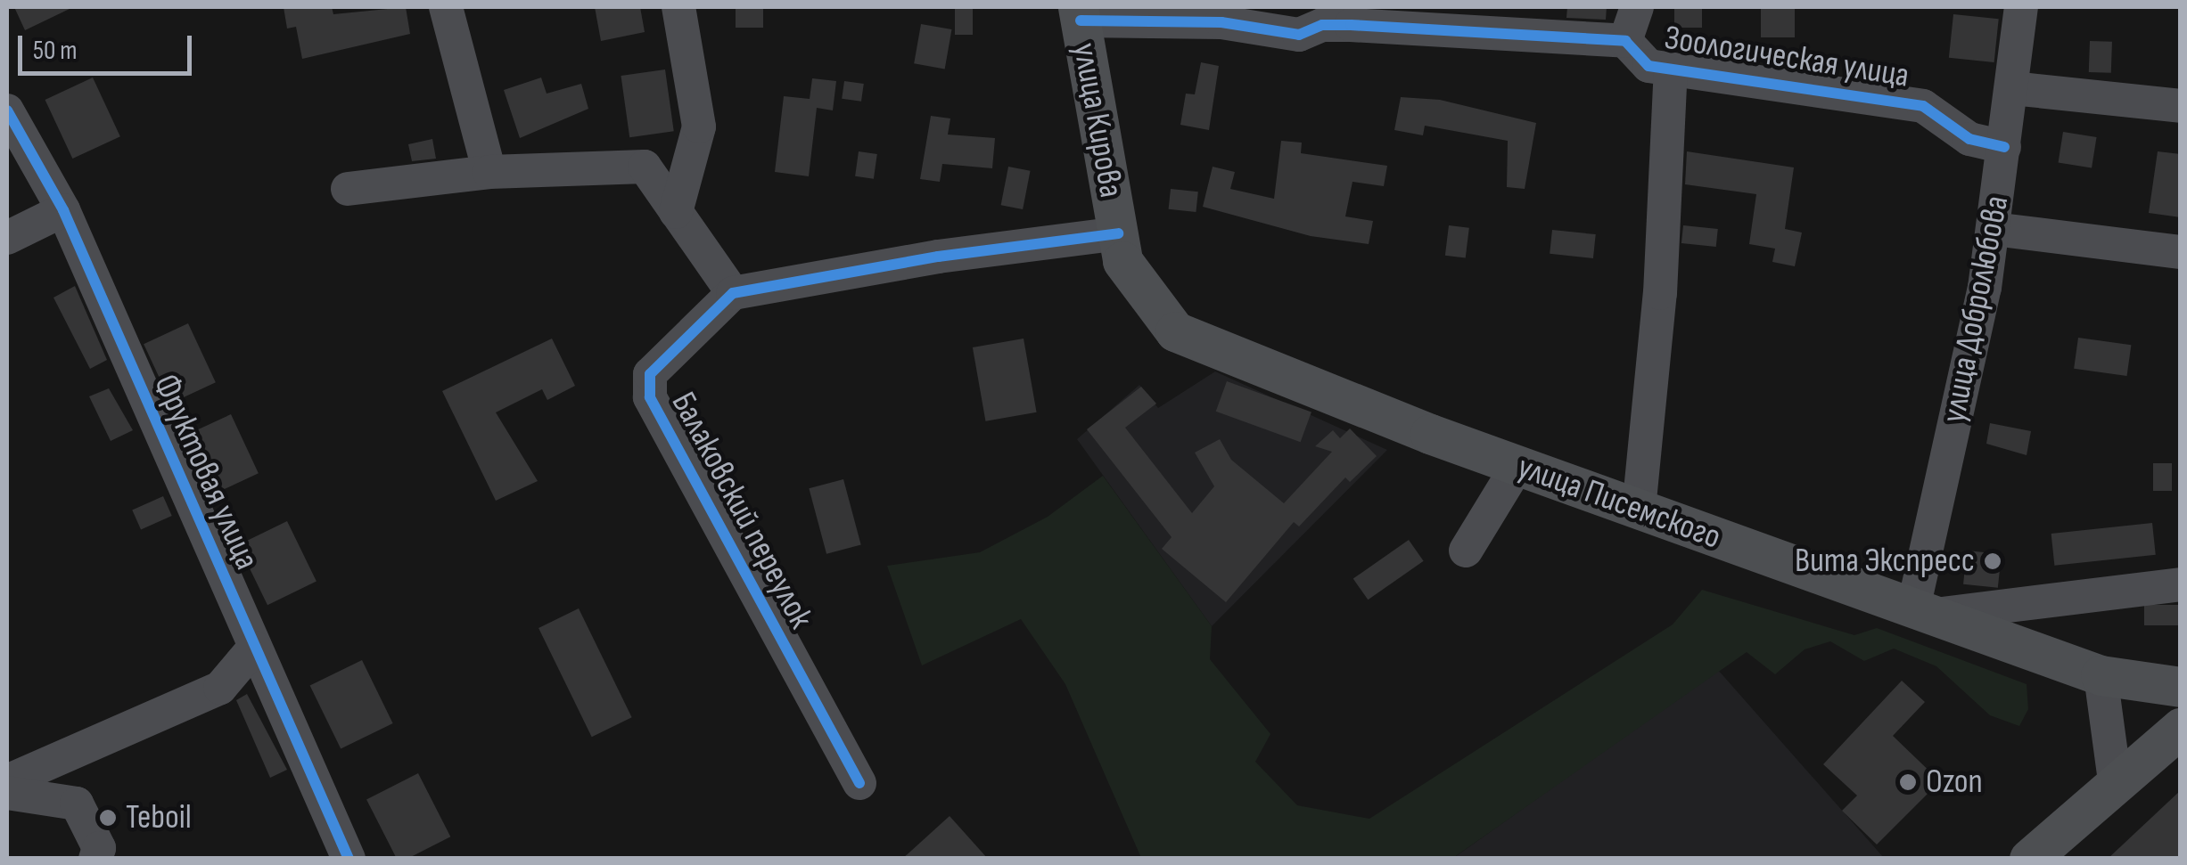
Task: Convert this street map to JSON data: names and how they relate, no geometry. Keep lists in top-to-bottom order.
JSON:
{
  "streets": {
    "main road": ["улица Кирова", "улица Писемского"],
    "street": [
      "Зоологическая улица",
      "улица Добролюбова",
      "Фруктовая улица",
      "Балаковский переулок"
    ]
  },
  "crossings": [
    ["Зоологическая улица", "улица Кирова"],
    ["Зоологическая улица", "улица Добролюбова"],
    ["улица Кирова", "улица Писемского"],
    ["улица Добролюбова", "улица Писемского"]
  ],
  "places": ["Вита Экспресс", "Ozon", "Teboil"],
  "scale_bar": "50 m"
}
